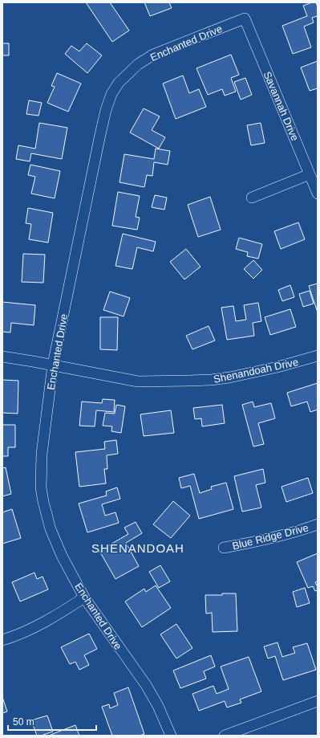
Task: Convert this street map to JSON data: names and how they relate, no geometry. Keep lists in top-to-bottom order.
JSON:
{
  "streets": {
    "street": [
      "Enchanted Drive",
      "Savannah Drive",
      "Shenandoah Drive",
      "Blue Ridge Drive"
    ]
  },
  "crossings": [
    ["Enchanted Drive", "Savannah Drive"],
    ["Enchanted Drive", "Shenandoah Drive"]
  ],
  "districts": ["SHENANDOAH"],
  "scale_bar": "50 m"
}
